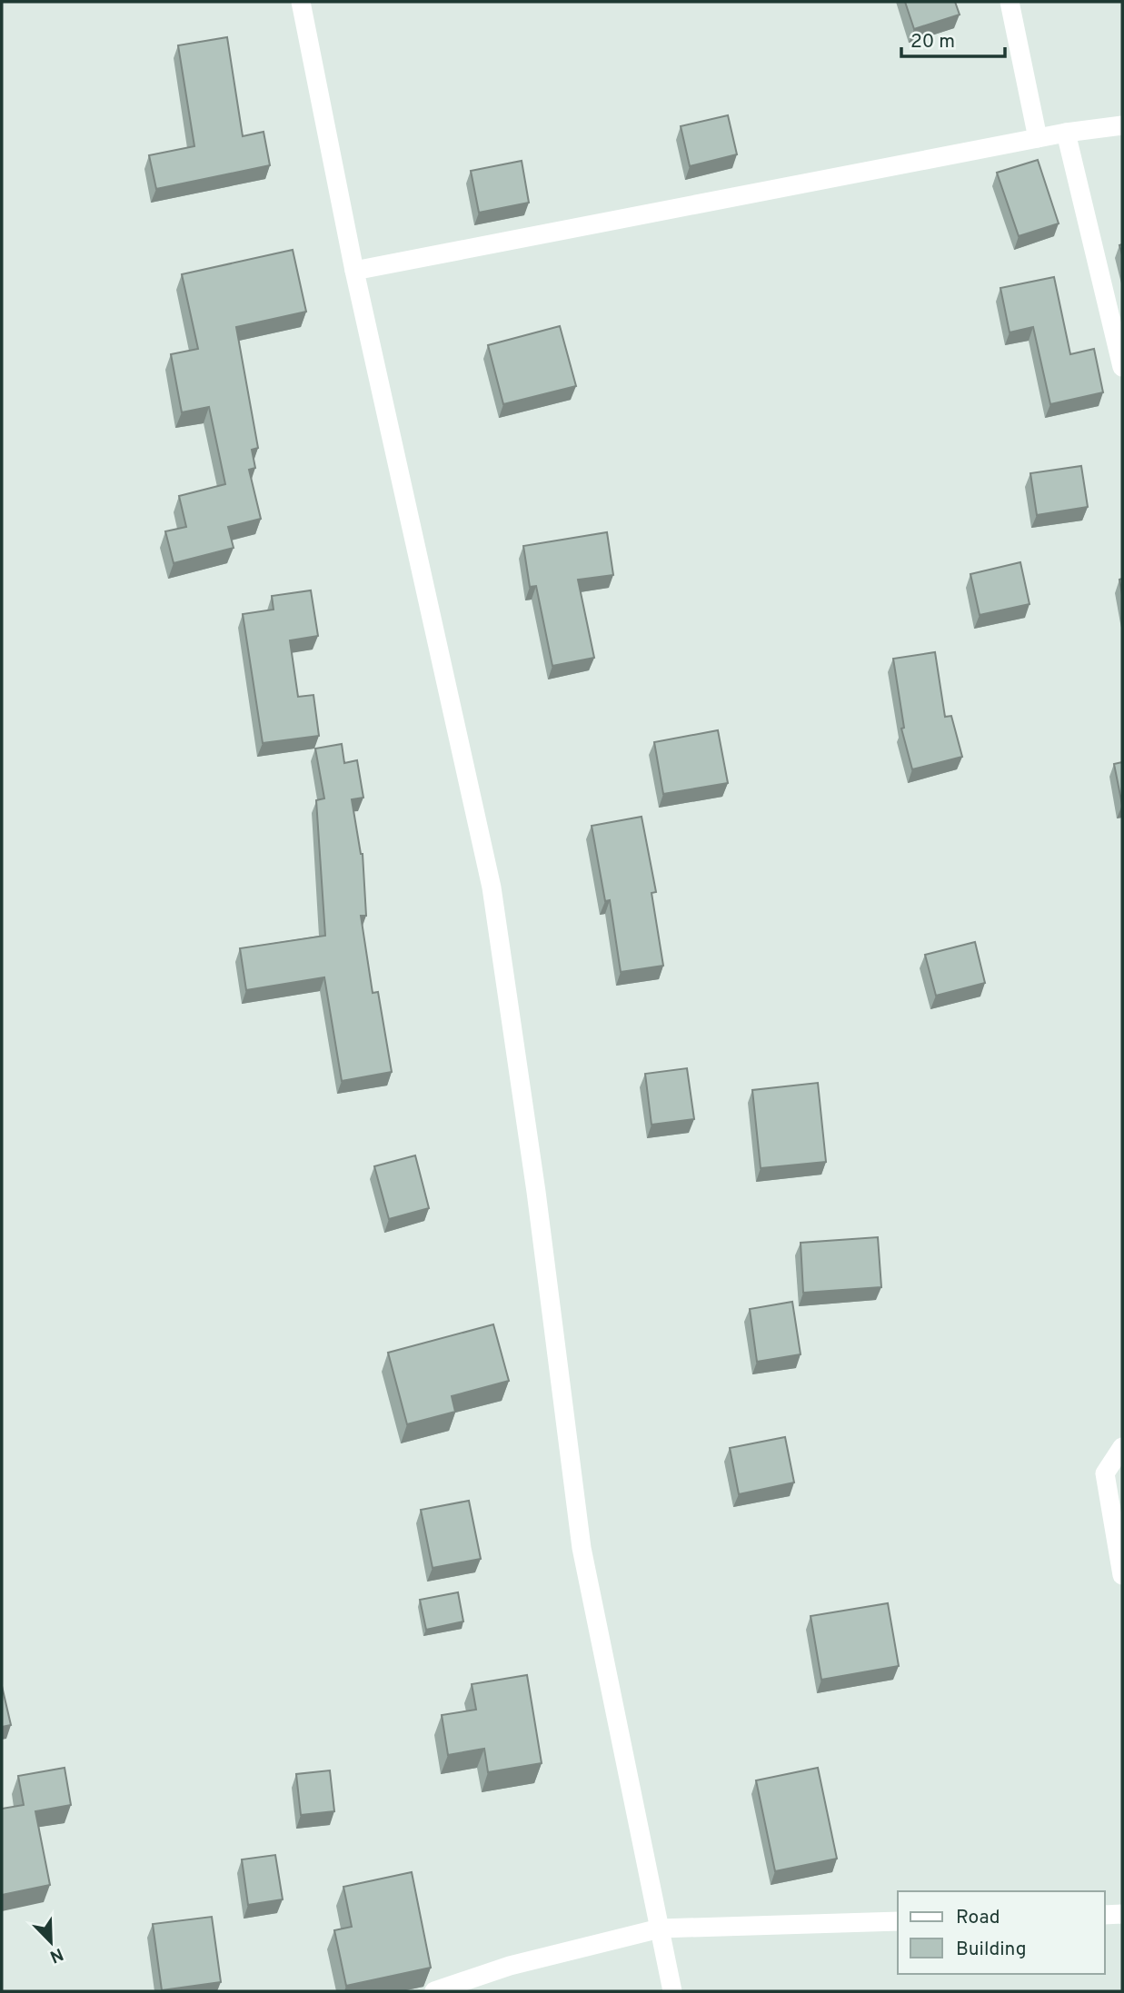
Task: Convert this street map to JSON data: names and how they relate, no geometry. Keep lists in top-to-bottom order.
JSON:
{
  "legend": ["Road", "Building"],
  "scale_bar": "20 m",
  "north": "bottom right"
}
